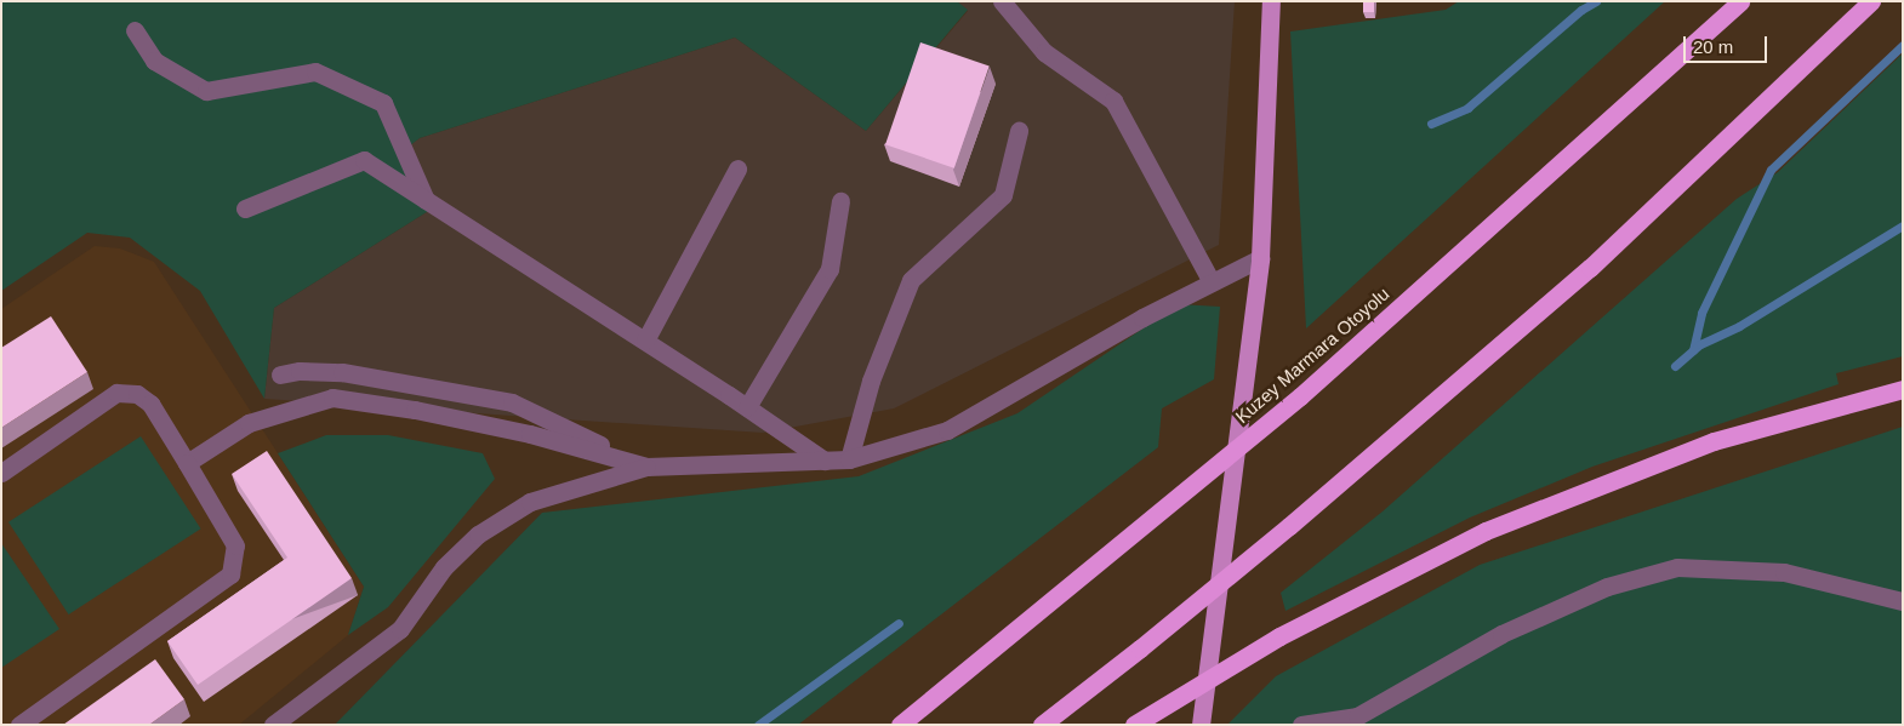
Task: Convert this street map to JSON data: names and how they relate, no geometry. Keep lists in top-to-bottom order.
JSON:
{
  "streets": {
    "highway": ["Kuzey Marmara Otoyolu"]
  },
  "scale_bar": "20 m"
}
